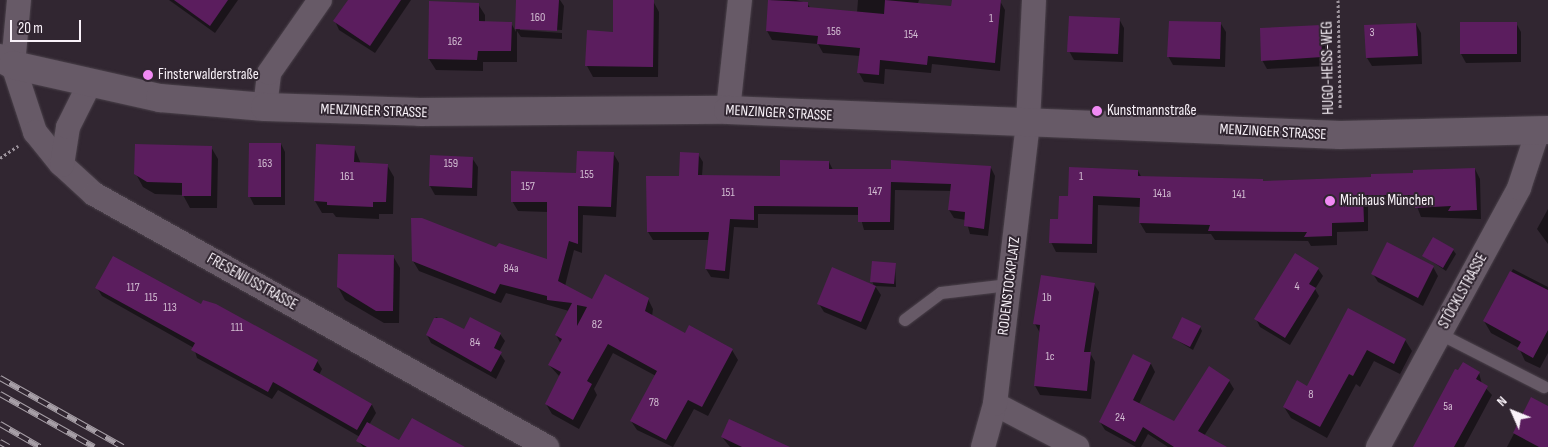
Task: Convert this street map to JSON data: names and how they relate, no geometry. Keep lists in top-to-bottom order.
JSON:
{
  "streets": {
    "street": [
      "MENZINGER STRASSE",
      "FRESENIUSSTRASSE",
      "RODENSTOCKPLATZ",
      "STÖCKLSTRASSE"
    ],
    "path": ["HUGO-HEISS-WEG"]
  },
  "crossings": [
    ["HUGO-HEISS-WEG", "MENZINGER STRASSE"],
    ["MENZINGER STRASSE", "FRESENIUSSTRASSE"],
    ["MENZINGER STRASSE", "RODENSTOCKPLATZ"],
    ["MENZINGER STRASSE", "STÖCKLSTRASSE"]
  ],
  "places": ["Finsterwalderstraße", "Kunstmannstraße", "Minihaus München"],
  "house_numbers": [
    "160",
    "1",
    "156",
    "3",
    "154",
    "162",
    "163",
    "159",
    "155",
    "161",
    "1",
    "157",
    "147",
    "151",
    "141a",
    "141",
    "84a",
    "4",
    "117",
    "115",
    "1b",
    "113",
    "82",
    "111",
    "84",
    "1c",
    "8",
    "78",
    "5a",
    "24"
  ],
  "scale_bar": "20 m",
  "north": "top left"
}
